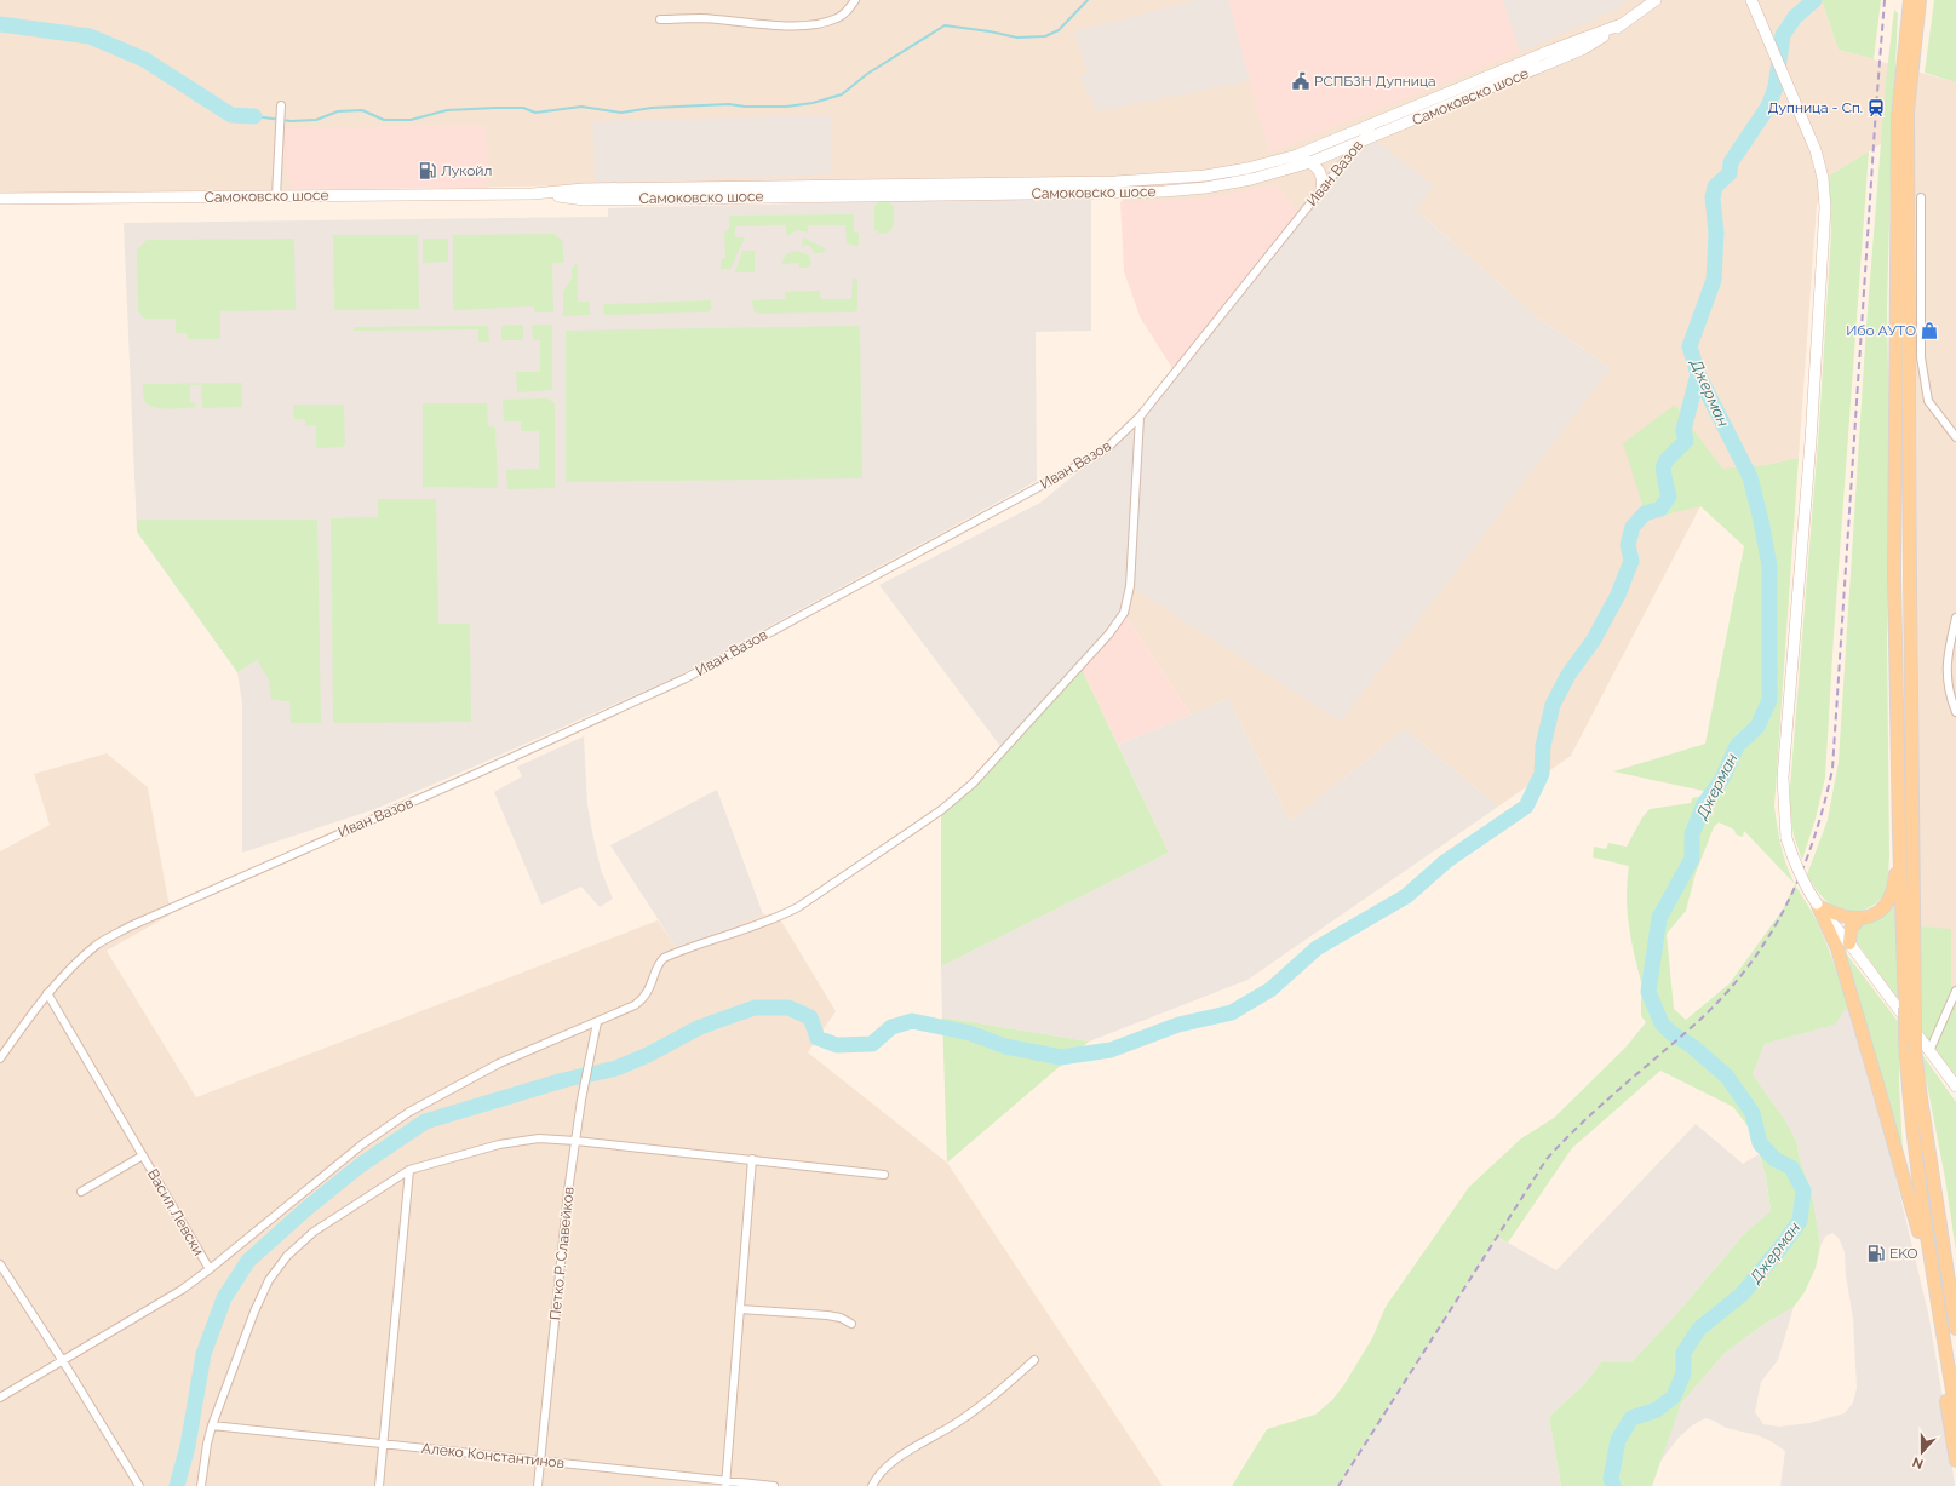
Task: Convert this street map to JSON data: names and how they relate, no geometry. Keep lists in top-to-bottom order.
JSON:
{
  "streets": {
    "main road": ["Самоковско шосе"],
    "street": [
      "Иван Вазов",
      "Васил Левски",
      "Петко Р. Славейков",
      "Алеко Константинов"
    ]
  },
  "crossings": [
    ["Самоковско шосе", "Иван Вазов"],
    ["Иван Вазов", "Васил Левски"],
    ["Петко Р. Славейков", "Алеко Константинов"]
  ],
  "water": ["Джерман"],
  "places": {
    "public building": ["РСПБЗН Дупница"],
    "station": ["Дупница - Сп."],
    "fuel station": ["Лукойл", "EKO"],
    "shop": ["Ибо АУТО"]
  },
  "north": "bottom"
}
